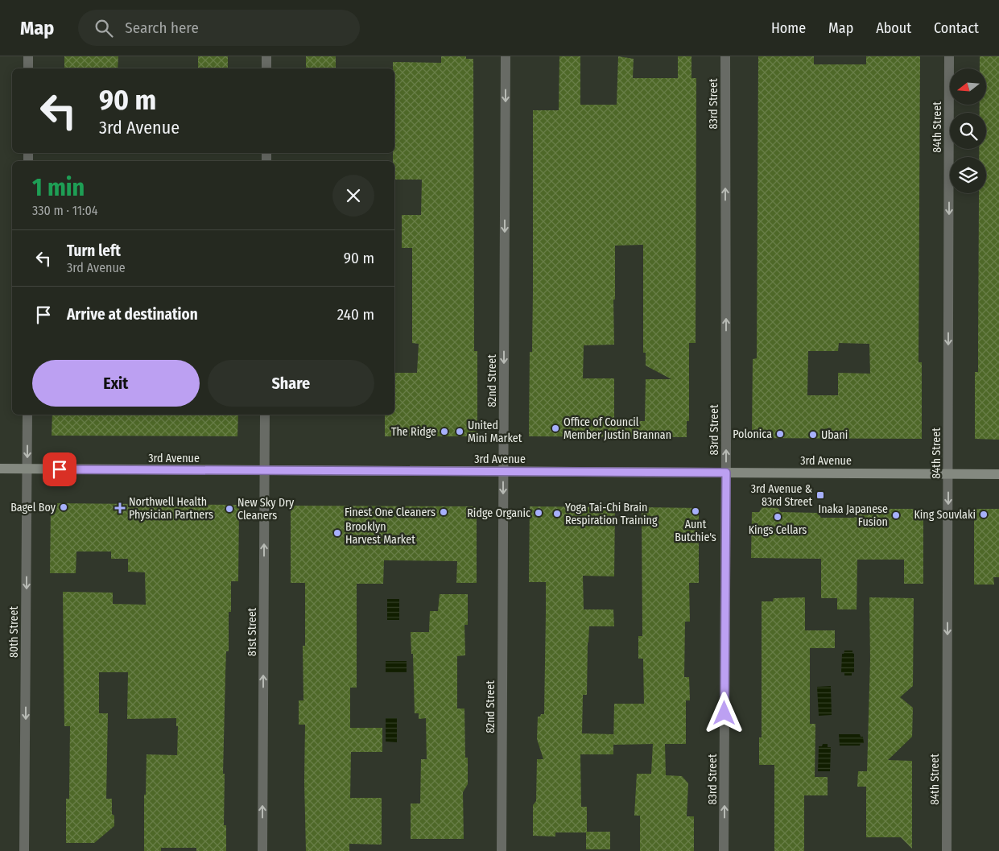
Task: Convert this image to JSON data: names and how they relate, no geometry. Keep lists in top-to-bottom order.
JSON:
{
  "streets": {
    "street": [
      "83rd Street",
      "84th Street",
      "82nd Street",
      "3rd Avenue",
      "80th Street",
      "81st Street"
    ]
  },
  "crossings": [
    ["83rd Street", "3rd Avenue"],
    ["84th Street", "3rd Avenue"],
    ["82nd Street", "3rd Avenue"],
    ["3rd Avenue", "80th Street"],
    ["3rd Avenue", "81st Street"]
  ],
  "one_way": [
    "83rd Street",
    "84th Street",
    "82nd Street",
    "80th Street",
    "81st Street"
  ],
  "places": {
    "other": [
      "Office of Council Member Justin Brannan",
      "The Ridge",
      "United Mini Market",
      "Polonica",
      "Ubani",
      "Bagel Boy",
      "New Sky Dry Cleaners",
      "Aunt Butchie's",
      "Finest One Cleaners",
      "Ridge Organic",
      "Yoga Tai-Chi Brain Respiration Training",
      "King Souvlaki",
      "Inaka Japanese Fusion",
      "Kings Cellars",
      "Brooklyn Harvest Market"
    ],
    "transit": ["3rd Avenue & 83rd Street"],
    "health": ["Northwell Health Physician Partners"]
  },
  "north": "left",
  "page": {
    "header": "Map",
    "search": "Search here",
    "nav": [
      "Home",
      "Map",
      "About",
      "Contact"
    ],
    "turn": ["90 m", "3rd Avenue"],
    "heading": ["1 min", "330 m · 11:04"],
    "list": [
      {
        "name": "Turn left",
        "note": "3rd Avenue",
        "value": "90 m"
      },
      {
        "name": "Arrive at destination",
        "value": "240 m"
      }
    ],
    "buttons": ["Exit", "Share"]
  }
}
